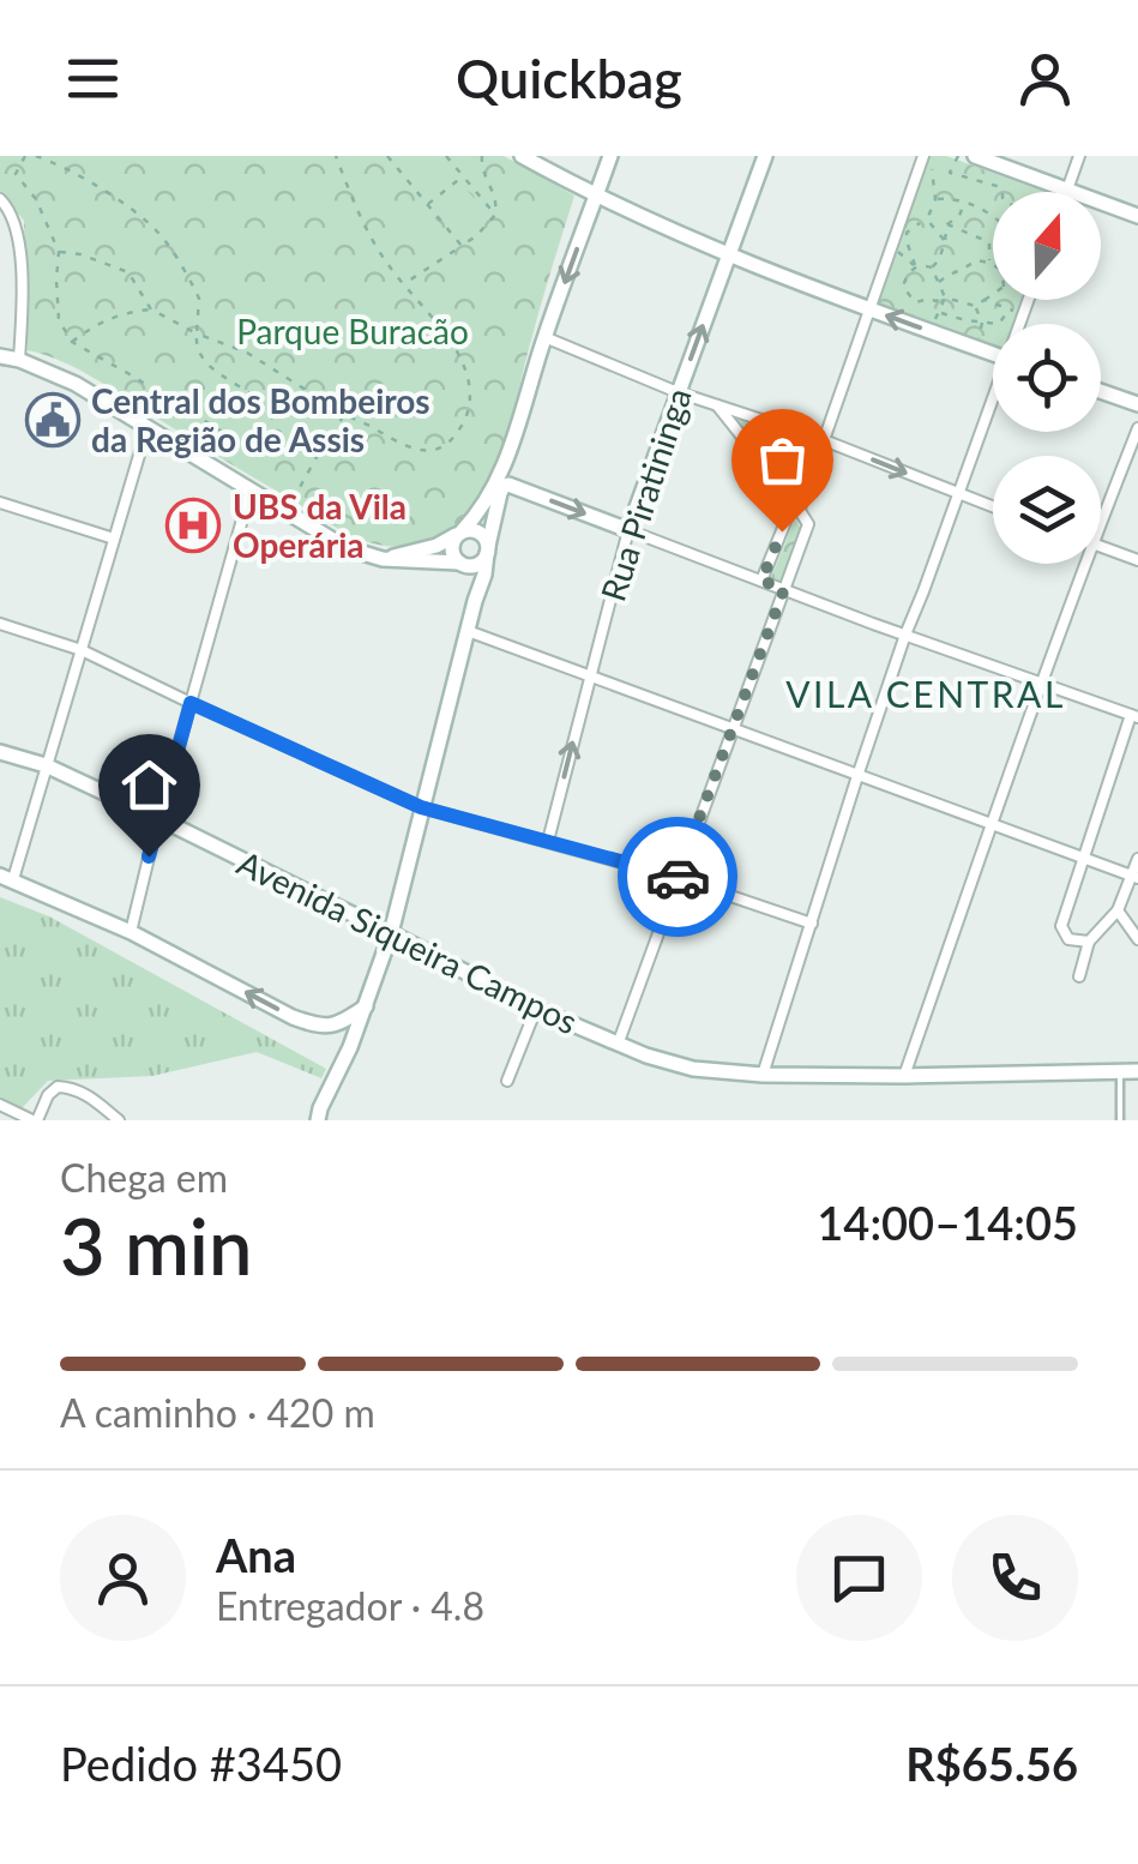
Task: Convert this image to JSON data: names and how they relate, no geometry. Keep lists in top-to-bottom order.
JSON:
{
  "streets": {
    "main road": ["Rua Piratininga", "Avenida Siqueira Campos"]
  },
  "one_way": ["Rua Piratininga"],
  "districts": ["VILA CENTRAL"],
  "parks": ["Parque Buracão"],
  "places": {
    "public building": ["Central dos Bombeiros da Região de Assis"],
    "hospital": ["UBS da Vila Operária"]
  },
  "north": "top",
  "page": {
    "header": "Quickbag",
    "heading": ["3 min", "Chega em", "14:00–14:05"],
    "panel": [
      "Ana",
      "Entregador · 4.8",
      "Pedido #3450",
      "R$65.56"
    ],
    "bar": "A caminho · 420 m"
  }
}
